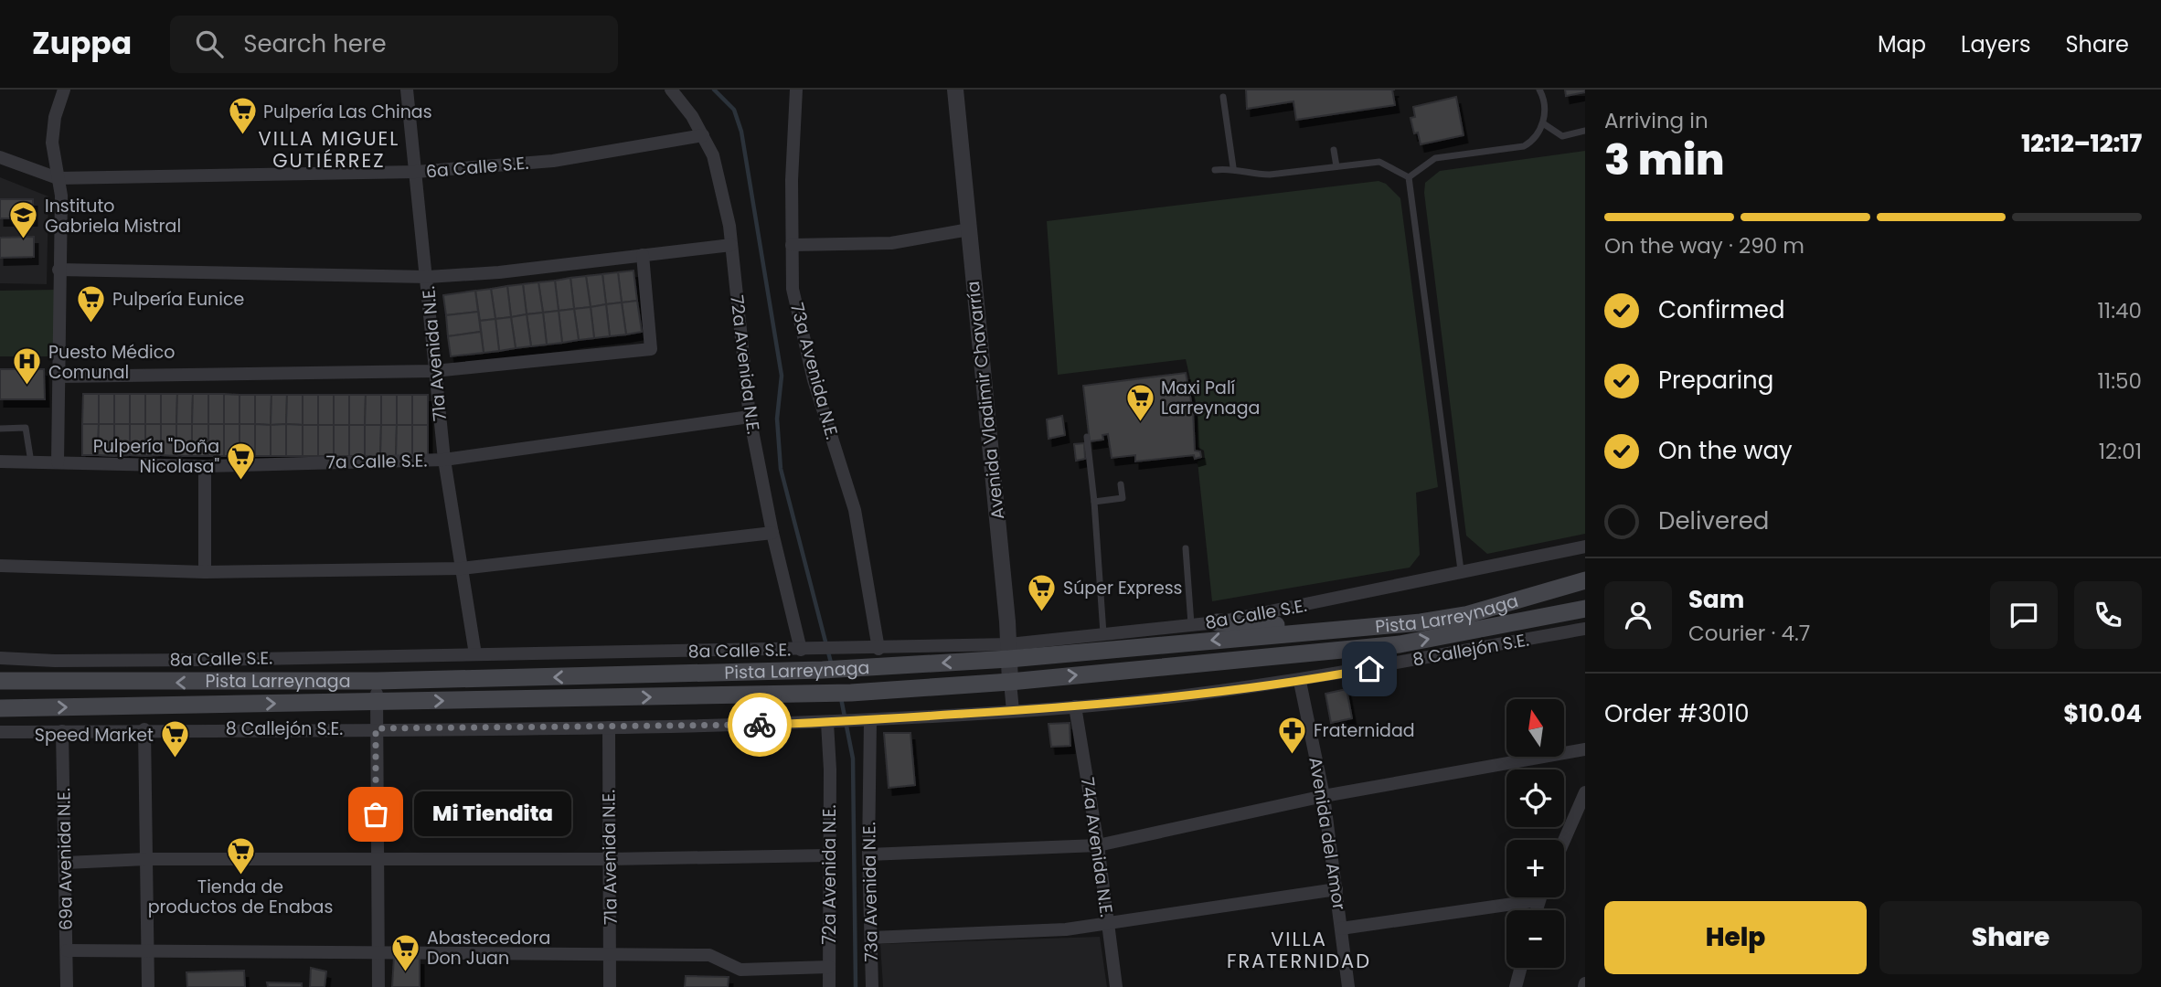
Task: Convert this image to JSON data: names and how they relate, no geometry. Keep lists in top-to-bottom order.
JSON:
{
  "streets": {
    "main road": ["Pista Larreynaga"],
    "street": [
      "6a Calle S.E.",
      "71a Avenida N.E.",
      "72a Avenida N.E.",
      "73a Avenida N.E.",
      "Avenida Vladimir Chavarría",
      "7a Calle S.E.",
      "8a Calle S.E.",
      "8 Callejón S.E.",
      "Avenida del Amor",
      "74a Avenida N.E.",
      "69a Avenida N.E."
    ]
  },
  "crossings": [
    ["6a Calle S.E.", "71a Avenida N.E."],
    ["6a Calle S.E.", "72a Avenida N.E."],
    ["71a Avenida N.E.", "7a Calle S.E."],
    ["71a Avenida N.E.", "8a Calle S.E."],
    ["71a Avenida N.E.", "8 Callejón S.E."],
    ["72a Avenida N.E.", "7a Calle S.E."],
    ["72a Avenida N.E.", "8a Calle S.E."],
    ["72a Avenida N.E.", "8 Callejón S.E."],
    ["73a Avenida N.E.", "8a Calle S.E."],
    ["73a Avenida N.E.", "8 Callejón S.E."],
    ["Avenida Vladimir Chavarría", "Pista Larreynaga"],
    ["Avenida Vladimir Chavarría", "8a Calle S.E."],
    ["Avenida Vladimir Chavarría", "8 Callejón S.E."],
    ["Pista Larreynaga", "8a Calle S.E."],
    ["8 Callejón S.E.", "Avenida del Amor"],
    ["8 Callejón S.E.", "74a Avenida N.E."],
    ["8 Callejón S.E.", "69a Avenida N.E."]
  ],
  "districts": ["VILLA MIGUEL GUTIÉRREZ", "VILLA FRATERNIDAD"],
  "places": {
    "supermarket": [
      "Pulpería Las Chinas",
      "Pulpería Eunice",
      "Maxi Palí Larreynaga",
      "Pulpería \"Doña Nicolasa\"",
      "Súper Express",
      "Speed Market",
      "Tienda de productos de Enabas",
      "Abastecedora Don Juan"
    ],
    "school or university": ["Instituto Gabriela Mistral"],
    "hospital": ["Puesto Médico Comunal"],
    "pharmacy": ["Fraternidad"],
    "other": ["Mi Tiendita"]
  },
  "north": "top",
  "page": {
    "header": "Zuppa",
    "search": "Search here",
    "nav": ["Map", "Layers", "Share"],
    "heading": ["3 min", "Arriving in", "12:12–12:17"],
    "panel": [
      "Sam",
      "Courier · 4.7",
      "Order #3010",
      "$10.04"
    ],
    "bar": "On the way · 290 m",
    "list": [
      ["Confirmed", "11:40"],
      ["Preparing", "11:50"],
      ["On the way", "12:01"],
      "Delivered"
    ],
    "map_buttons": ["+", "−"],
    "bubble": "Mi Tiendita",
    "buttons": ["Help", "Share"]
  }
}
